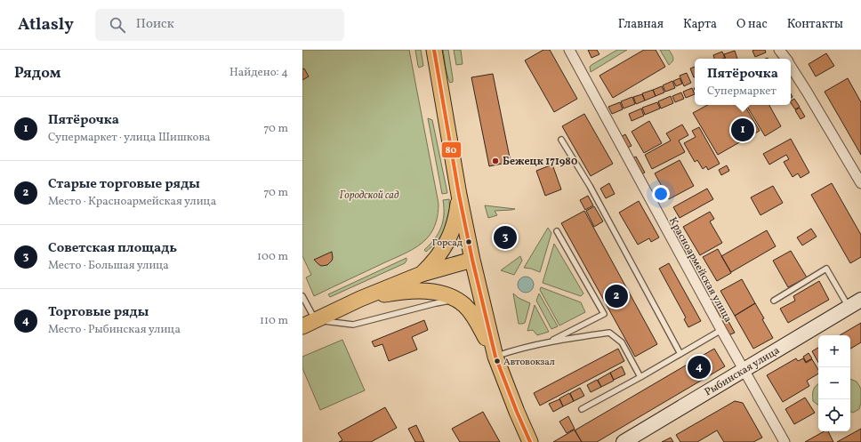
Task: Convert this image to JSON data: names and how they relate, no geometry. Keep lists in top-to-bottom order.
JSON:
{
  "streets": {
    "main road": ["Рыбинская улица"],
    "street": ["Красноармейская улица"]
  },
  "crossings": [
    ["Красноармейская улица", "Рыбинская улица"]
  ],
  "parks": ["Городской сад"],
  "places": ["Бежецк 171980", "Горсад", "Автовокзал"],
  "lines": ["transit line 80"],
  "page": {
    "header": "Atlasly",
    "search": "Поиск",
    "nav": [
      "Главная",
      "Карта",
      "О нас",
      "Контакты"
    ],
    "heading": ["Рядом", "Найдено: 4"],
    "popup": ["Пятёрочка", "Супермаркет"],
    "list": [
      {
        "mark": "1",
        "name": "Пятёрочка",
        "note": "Супермаркет · улица Шишкова",
        "value": "70 m"
      },
      {
        "mark": "2",
        "name": "Старые торговые ряды",
        "note": "Место · Красноармейская улица",
        "value": "70 m"
      },
      {
        "mark": "3",
        "name": "Советская площадь",
        "note": "Место · Большая улица",
        "value": "100 m"
      },
      {
        "mark": "4",
        "name": "Торговые ряды",
        "note": "Место · Рыбинская улица",
        "value": "110 m"
      }
    ],
    "pins": [
      "1",
      "3",
      "2",
      "4"
    ],
    "map_buttons": ["+", "−"]
  }
}
